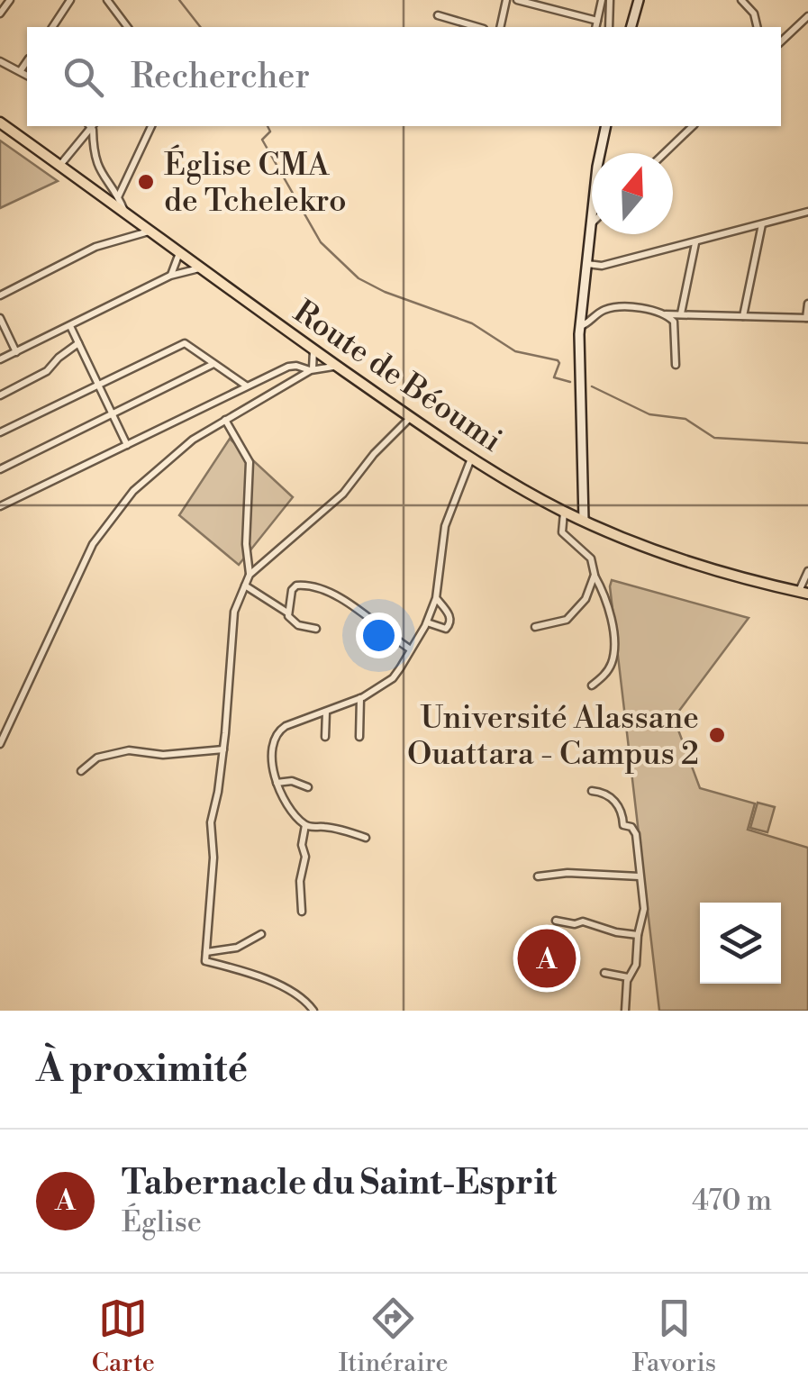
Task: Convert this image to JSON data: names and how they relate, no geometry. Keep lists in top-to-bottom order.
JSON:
{
  "streets": {
    "main road": ["Route de Béoumi"]
  },
  "places": ["Église CMA de Tchelekro", "Université Alassane Ouattara - Campus 2"],
  "north": "top",
  "page": {
    "search": "Rechercher",
    "pins": "A",
    "heading": "À proximité",
    "list": [
      {
        "mark": "A",
        "name": "Tabernacle du Saint-Esprit",
        "note": "Église",
        "value": "470 m"
      }
    ],
    "nav": ["Carte", "Itinéraire", "Favoris"]
  }
}
